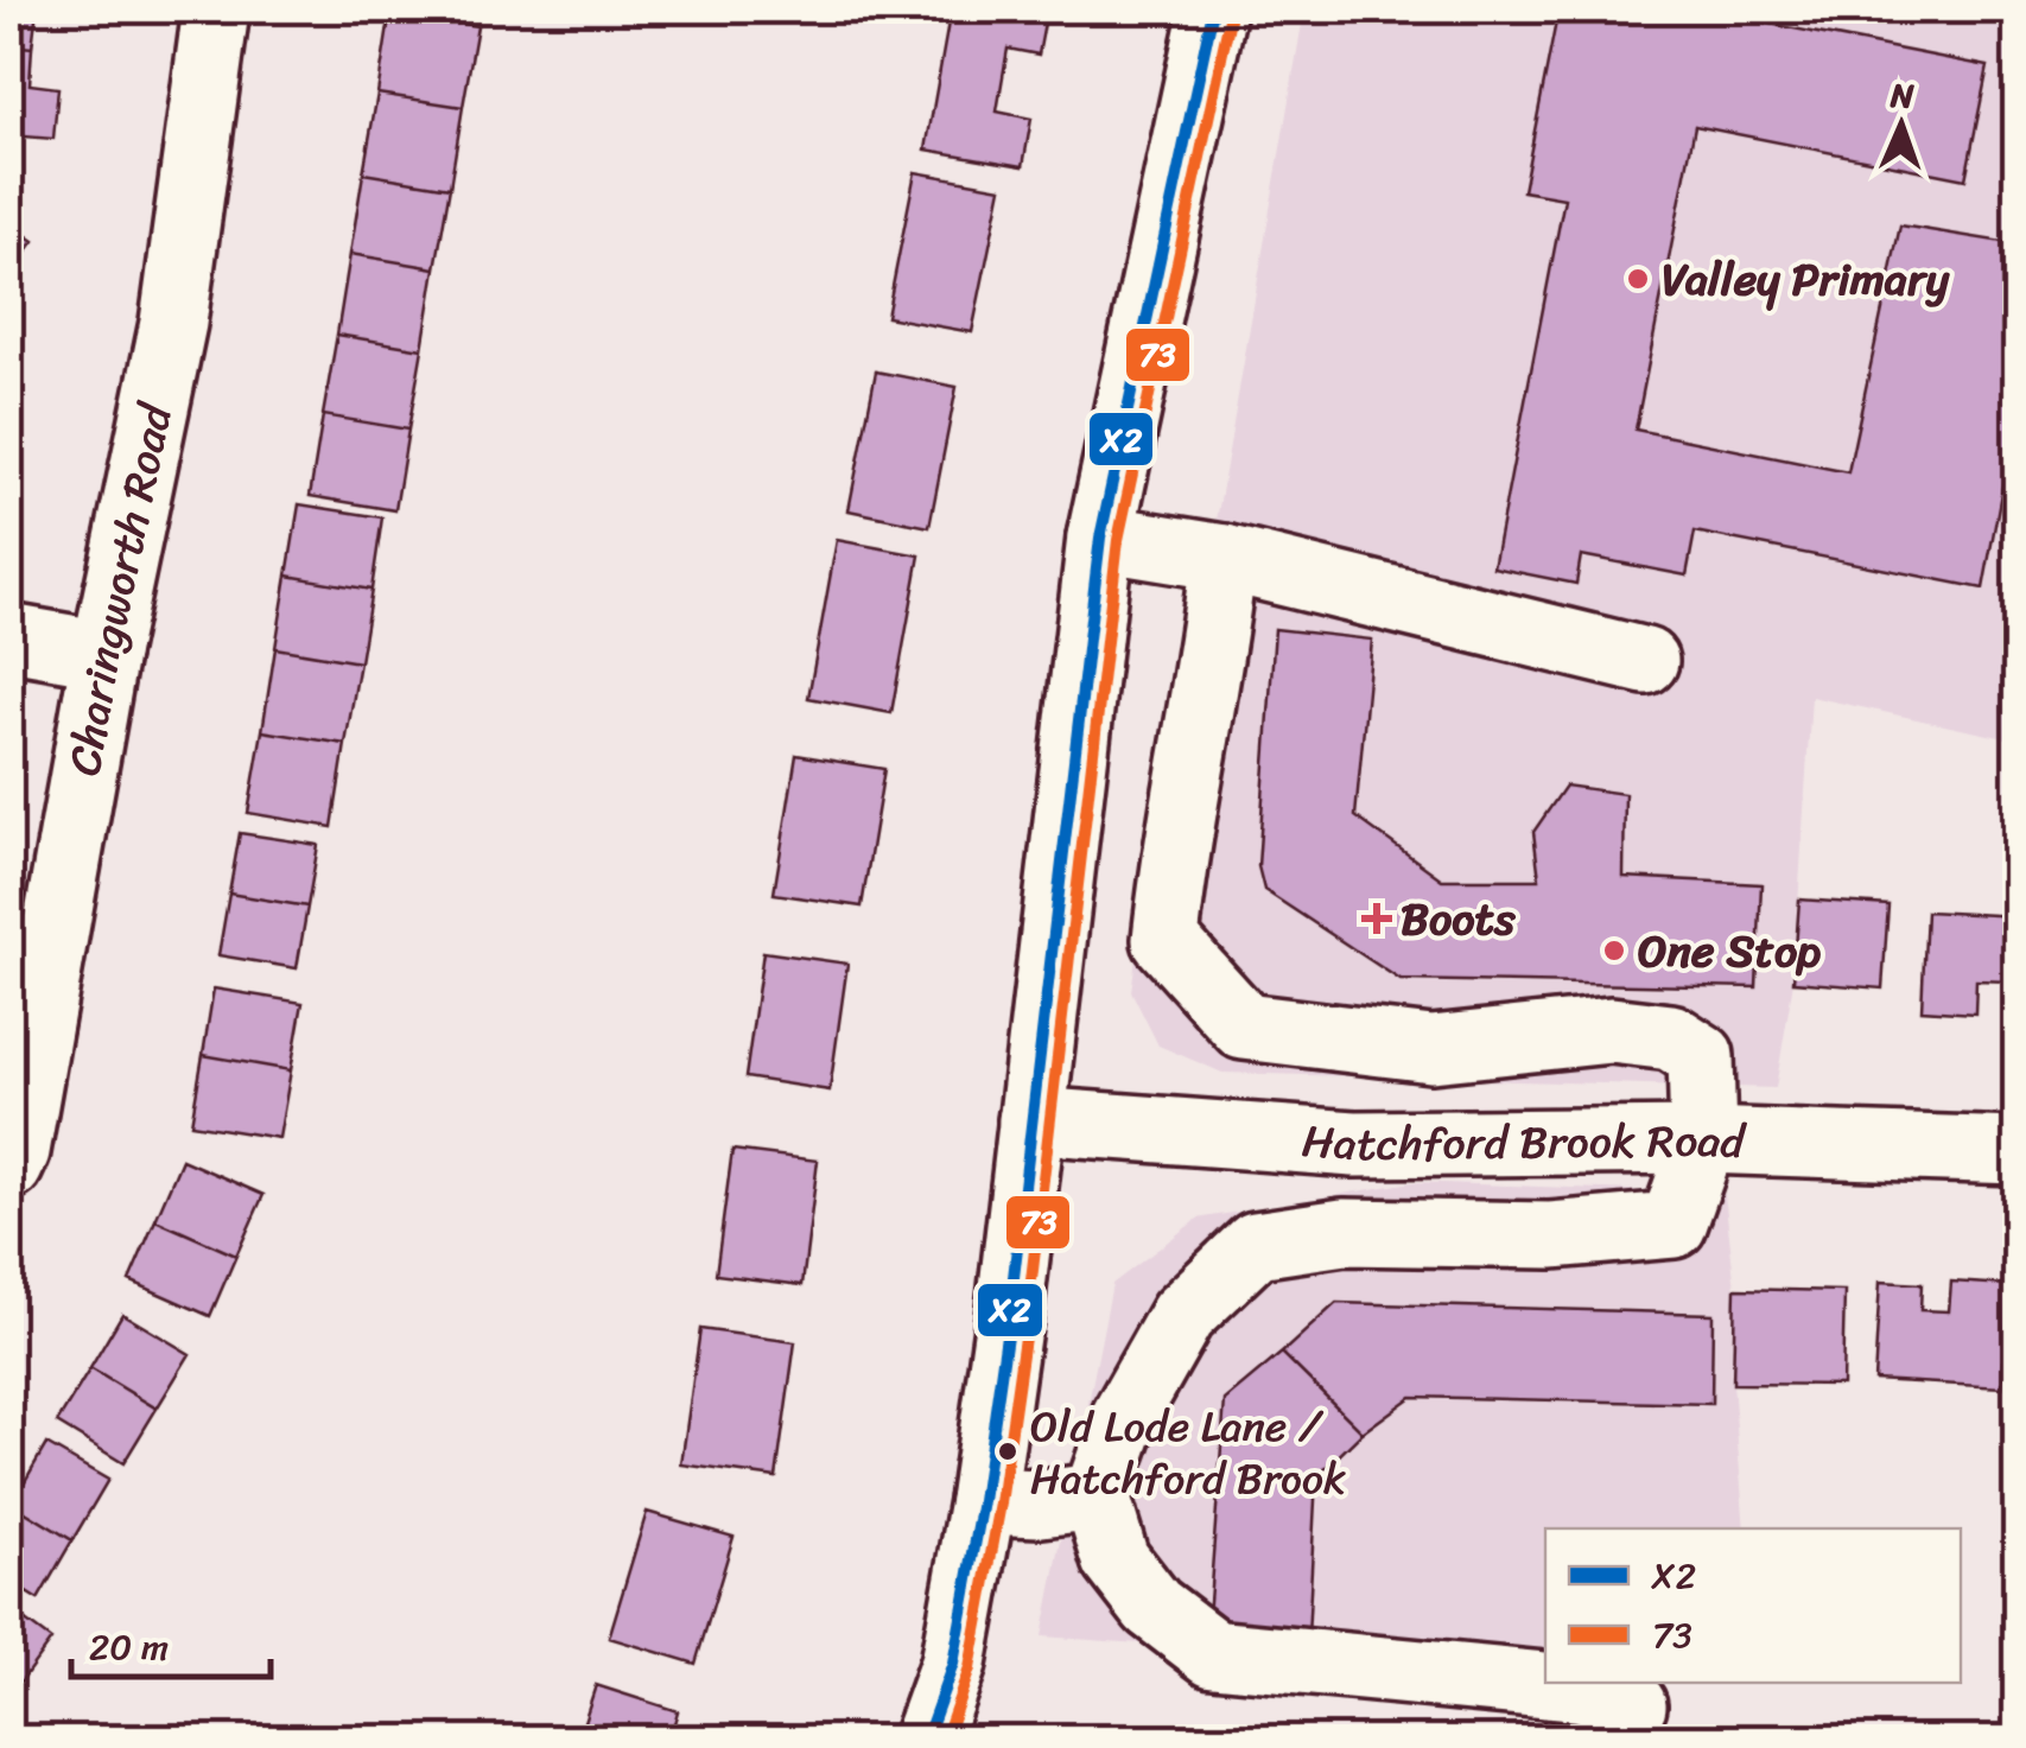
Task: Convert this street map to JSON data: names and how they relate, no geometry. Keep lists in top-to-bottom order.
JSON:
{
  "streets": {
    "street": ["Charingworth Road", "Hatchford Brook Road"]
  },
  "places": {
    "other": ["Valley Primary", "One Stop", "Old Lode Lane / Hatchford Brook"],
    "health": ["Boots"]
  },
  "lines": ["transit line X2", "transit line 73"],
  "legend": ["X2", "73"],
  "scale_bar": "20 m",
  "north": "top"
}
